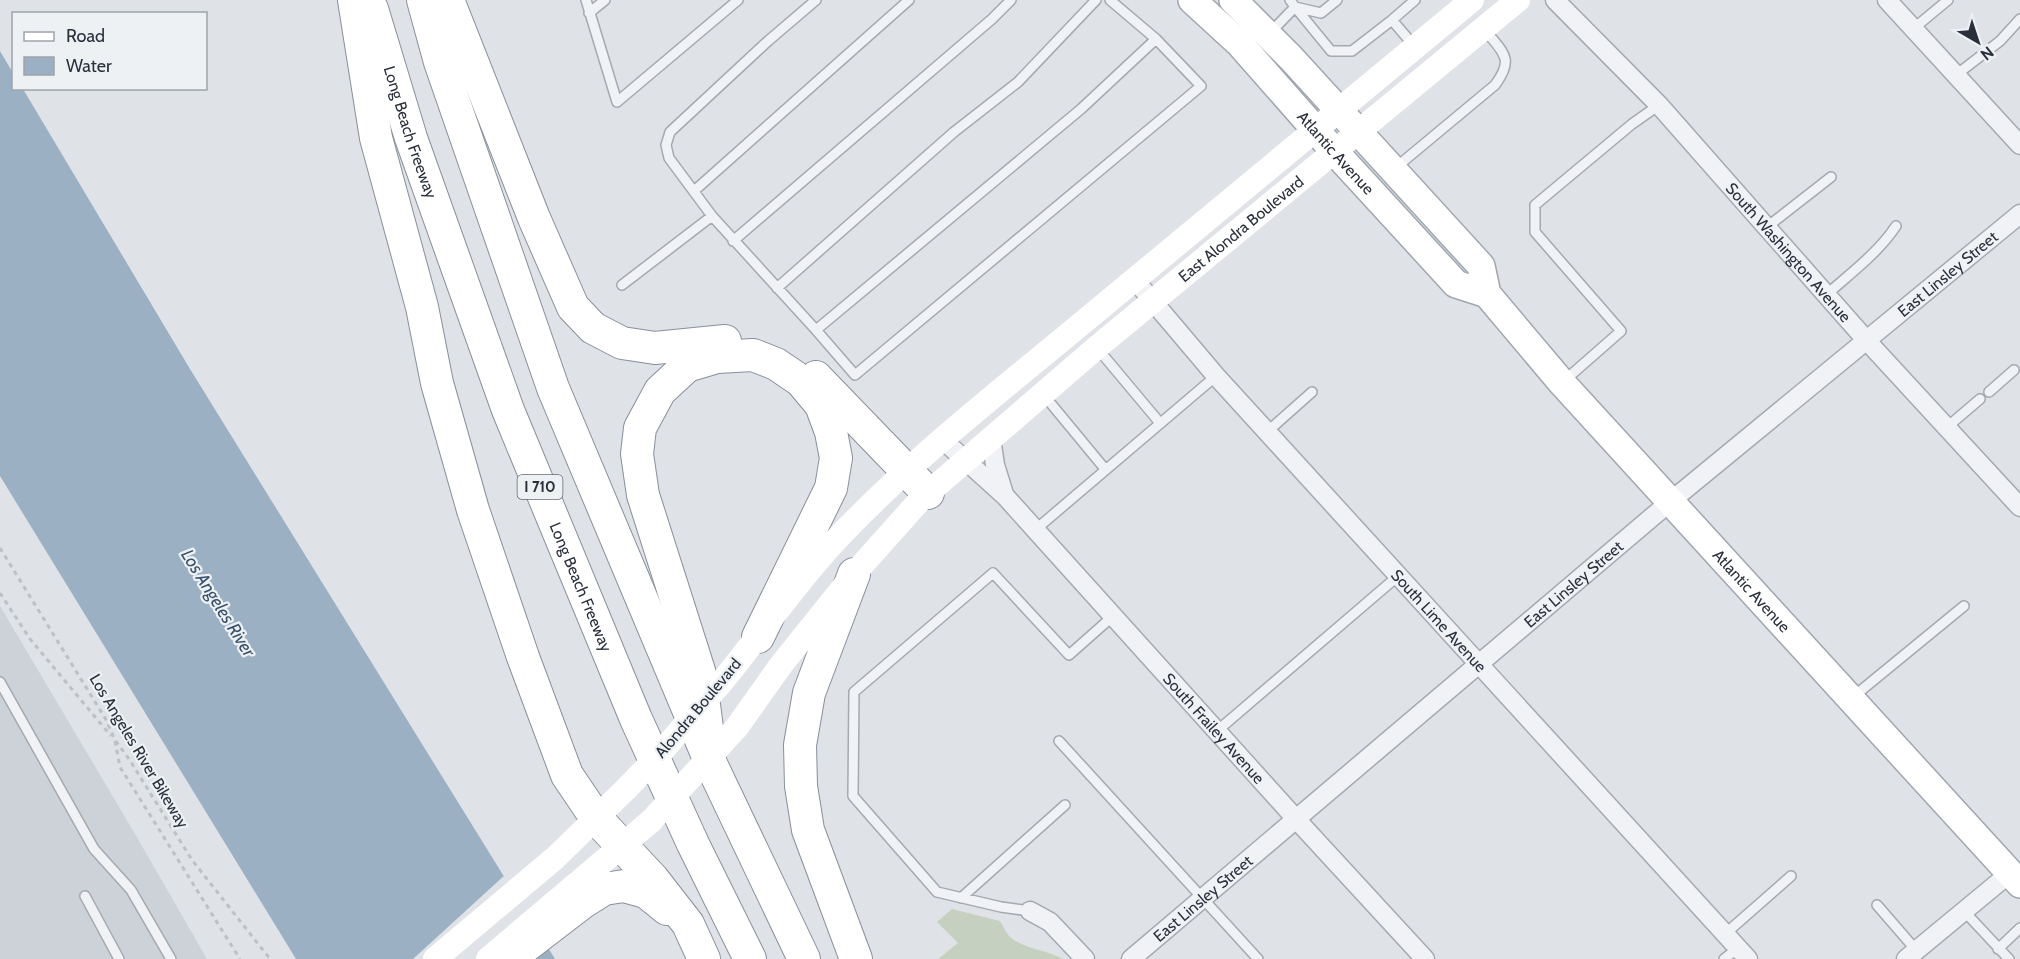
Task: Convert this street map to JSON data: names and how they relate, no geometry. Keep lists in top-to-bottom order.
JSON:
{
  "streets": {
    "highway": ["Long Beach Freeway", "I 710"],
    "main road": ["Atlantic Avenue", "East Alondra Boulevard", "Alondra Boulevard"],
    "street": [
      "South Washington Avenue",
      "East Linsley Street",
      "South Lime Avenue",
      "South Frailey Avenue"
    ],
    "path": ["Los Angeles River Bikeway"]
  },
  "crossings": [
    ["Atlantic Avenue", "East Alondra Boulevard"],
    ["Atlantic Avenue", "East Linsley Street"],
    ["East Alondra Boulevard", "South Lime Avenue"],
    ["East Alondra Boulevard", "Alondra Boulevard"],
    ["East Alondra Boulevard", "South Frailey Avenue"],
    ["South Washington Avenue", "East Linsley Street"],
    ["East Linsley Street", "South Lime Avenue"],
    ["East Linsley Street", "South Frailey Avenue"],
    ["Alondra Boulevard", "South Frailey Avenue"]
  ],
  "water": ["Los Angeles River"],
  "legend": ["Road", "Water"],
  "north": "bottom right"
}
